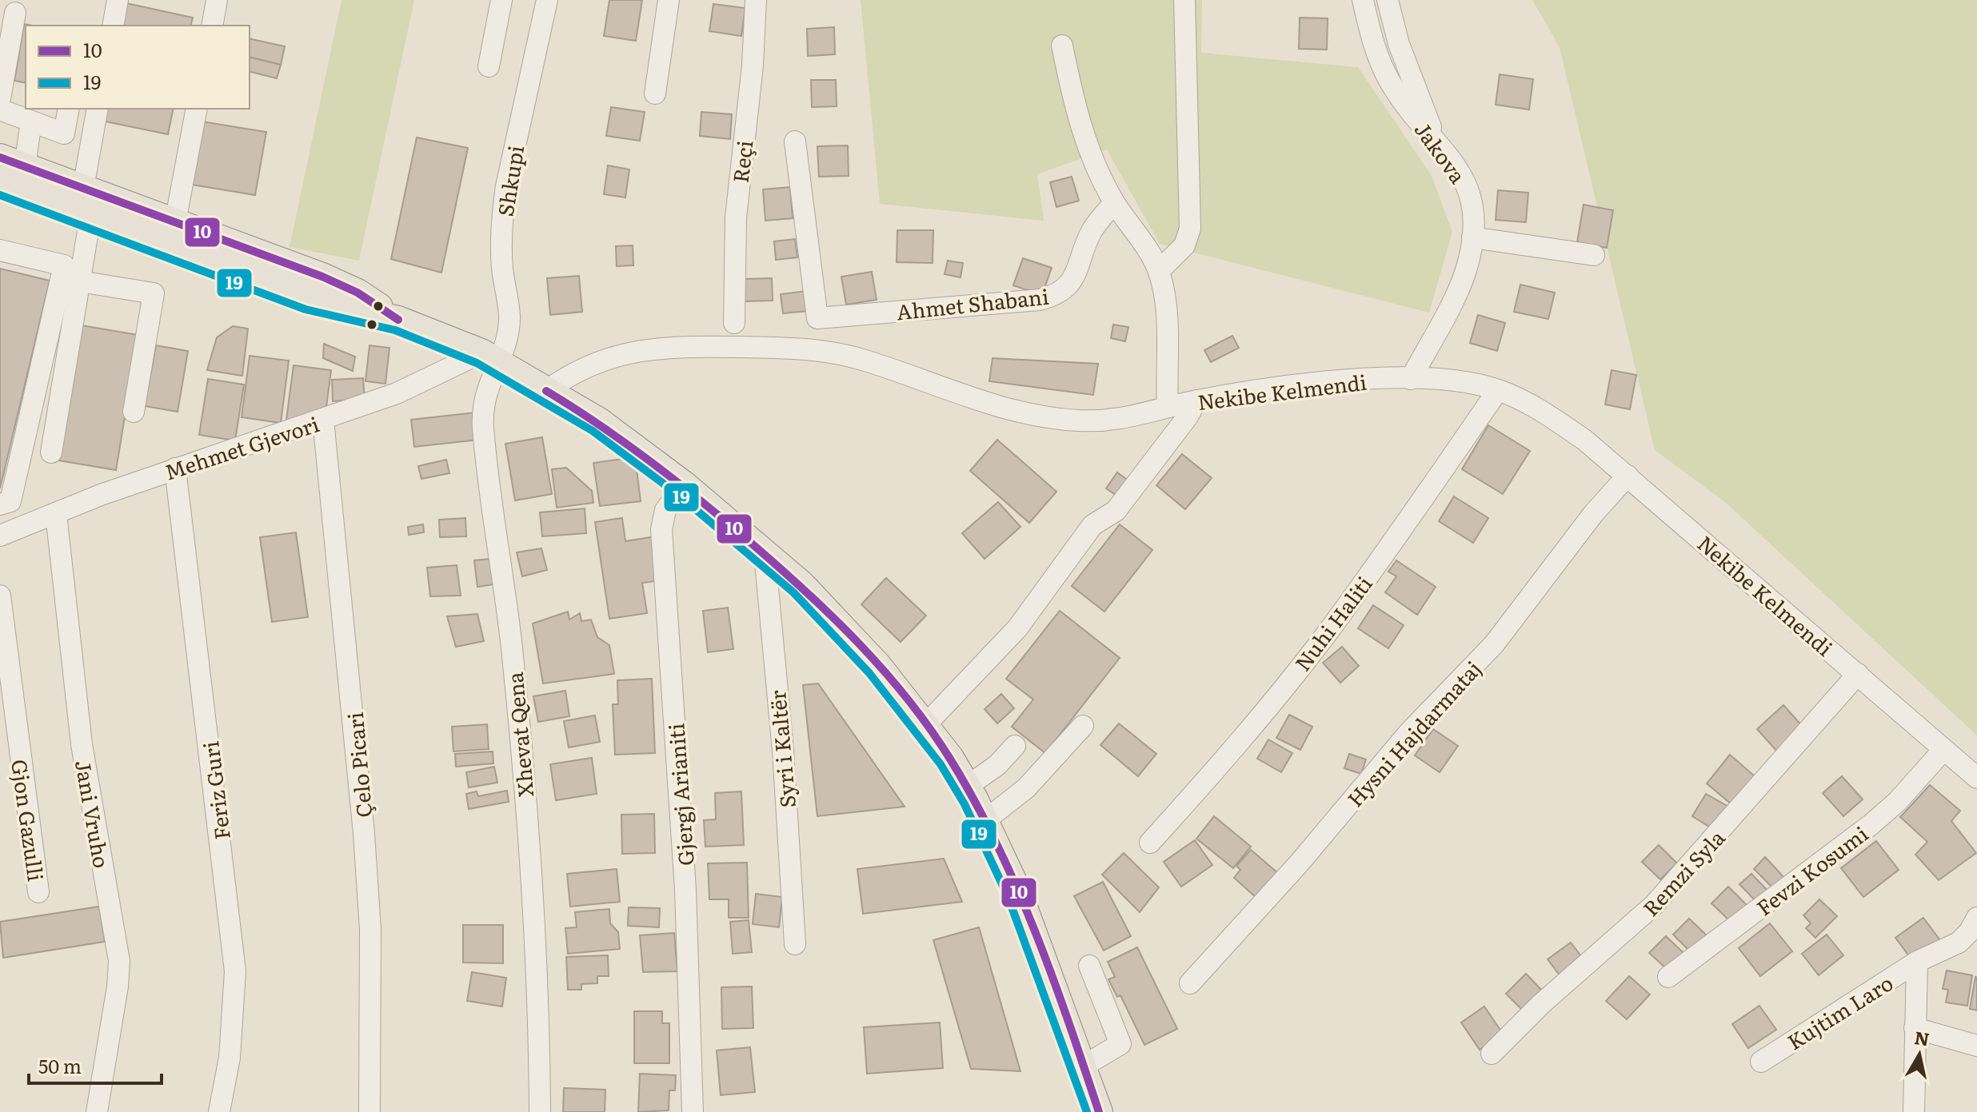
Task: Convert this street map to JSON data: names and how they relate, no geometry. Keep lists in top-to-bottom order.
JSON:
{
  "streets": {
    "street": [
      "Jakova",
      "Reçi",
      "Shkupi",
      "Ahmet Shabani",
      "Nekibe Kelmendi",
      "Mehmet Gjevori",
      "Nuhi Haliti",
      "Hysni Hajdarmataj",
      "Xhevat Qena",
      "Syri i Kaltër",
      "Çelo Picari",
      "Feriz Guri",
      "Gjergj Arianiti",
      "Jani Vruho",
      "Gjon Gazulli",
      "Fevzi Kosumi",
      "Remzi Syla",
      "Kujtim Laro"
    ]
  },
  "crossings": [
    ["Jakova", "Nekibe Kelmendi"],
    ["Shkupi", "Mehmet Gjevori"],
    ["Shkupi", "Xhevat Qena"],
    ["Nekibe Kelmendi", "Nuhi Haliti"],
    ["Nekibe Kelmendi", "Hysni Hajdarmataj"],
    ["Nekibe Kelmendi", "Fevzi Kosumi"],
    ["Nekibe Kelmendi", "Remzi Syla"],
    ["Mehmet Gjevori", "Xhevat Qena"],
    ["Mehmet Gjevori", "Çelo Picari"],
    ["Mehmet Gjevori", "Feriz Guri"],
    ["Mehmet Gjevori", "Jani Vruho"]
  ],
  "lines": ["transit line 10", "transit line 19"],
  "legend": ["10", "19"],
  "scale_bar": "50 m",
  "north": "top"
}
